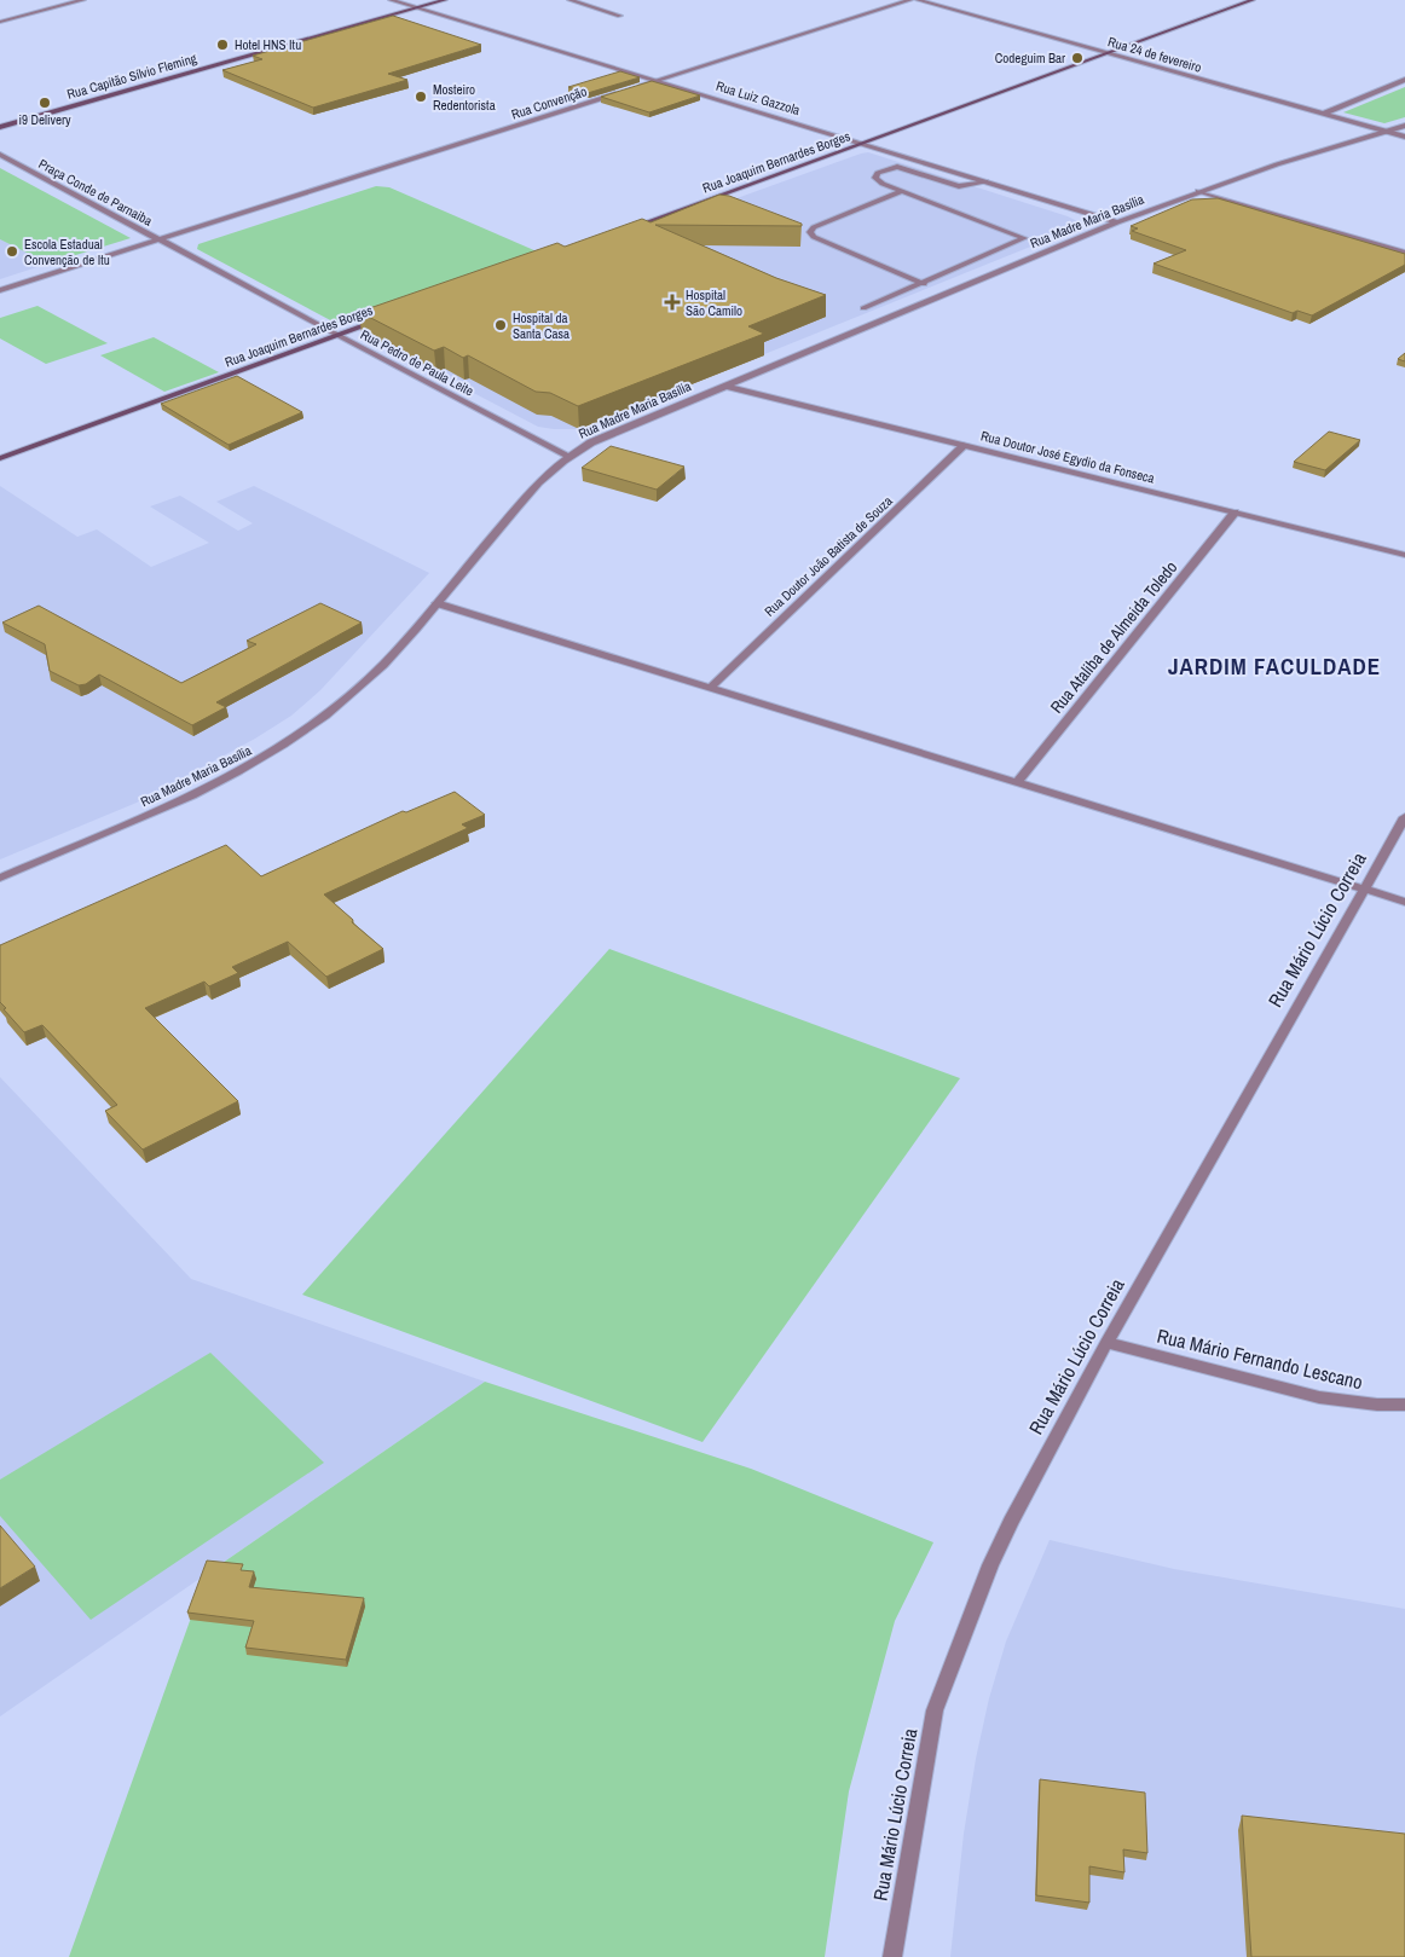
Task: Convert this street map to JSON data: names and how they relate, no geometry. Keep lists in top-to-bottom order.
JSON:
{
  "streets": {
    "main road": ["Rua Capitão Sílvio Fleming", "Rua Joaquim Bernardes Borges"],
    "street": [
      "Rua 24 de fevereiro",
      "Rua Luiz Gazzola",
      "Rua Convenção",
      "Praça Conde de Parnaiba",
      "Rua Madre Maria Basília",
      "Rua Pedro de Paula Leite",
      "Rua Doutor José Egydio da Fonseca",
      "Rua Doutor João Batista de Souza",
      "Rua Ataliba de Almeida Toledo",
      "Rua Mário Lúcio Correia",
      "Rua Mário Fernando Lescano"
    ]
  },
  "crossings": [
    ["Rua 24 de fevereiro", "Rua Joaquim Bernardes Borges"],
    ["Rua 24 de fevereiro", "Rua Madre Maria Basília"],
    ["Rua Capitão Sílvio Fleming", "Rua Luiz Gazzola"],
    ["Rua Luiz Gazzola", "Rua Joaquim Bernardes Borges"],
    ["Rua Luiz Gazzola", "Rua Madre Maria Basília"],
    ["Rua Convenção", "Praça Conde de Parnaiba"],
    ["Rua Convenção", "Rua Pedro de Paula Leite"],
    ["Rua Joaquim Bernardes Borges", "Rua Pedro de Paula Leite"],
    ["Praça Conde de Parnaiba", "Rua Pedro de Paula Leite"],
    ["Rua Madre Maria Basília", "Rua Pedro de Paula Leite"],
    ["Rua Madre Maria Basília", "Rua Doutor José Egydio da Fonseca"],
    ["Rua Doutor José Egydio da Fonseca", "Rua Doutor João Batista de Souza"],
    ["Rua Doutor José Egydio da Fonseca", "Rua Ataliba de Almeida Toledo"],
    ["Rua Mário Lúcio Correia", "Rua Mário Fernando Lescano"]
  ],
  "districts": ["JARDIM FACULDADE"],
  "places": {
    "other": [
      "Hotel HNS Itu",
      "Codeguim Bar",
      "Mosteiro Redentorista",
      "i9 Delivery",
      "Escola Estadual Convenção de Itu",
      "Hospital da Santa Casa"
    ],
    "health": ["Hospital São Camilo"]
  }
}
